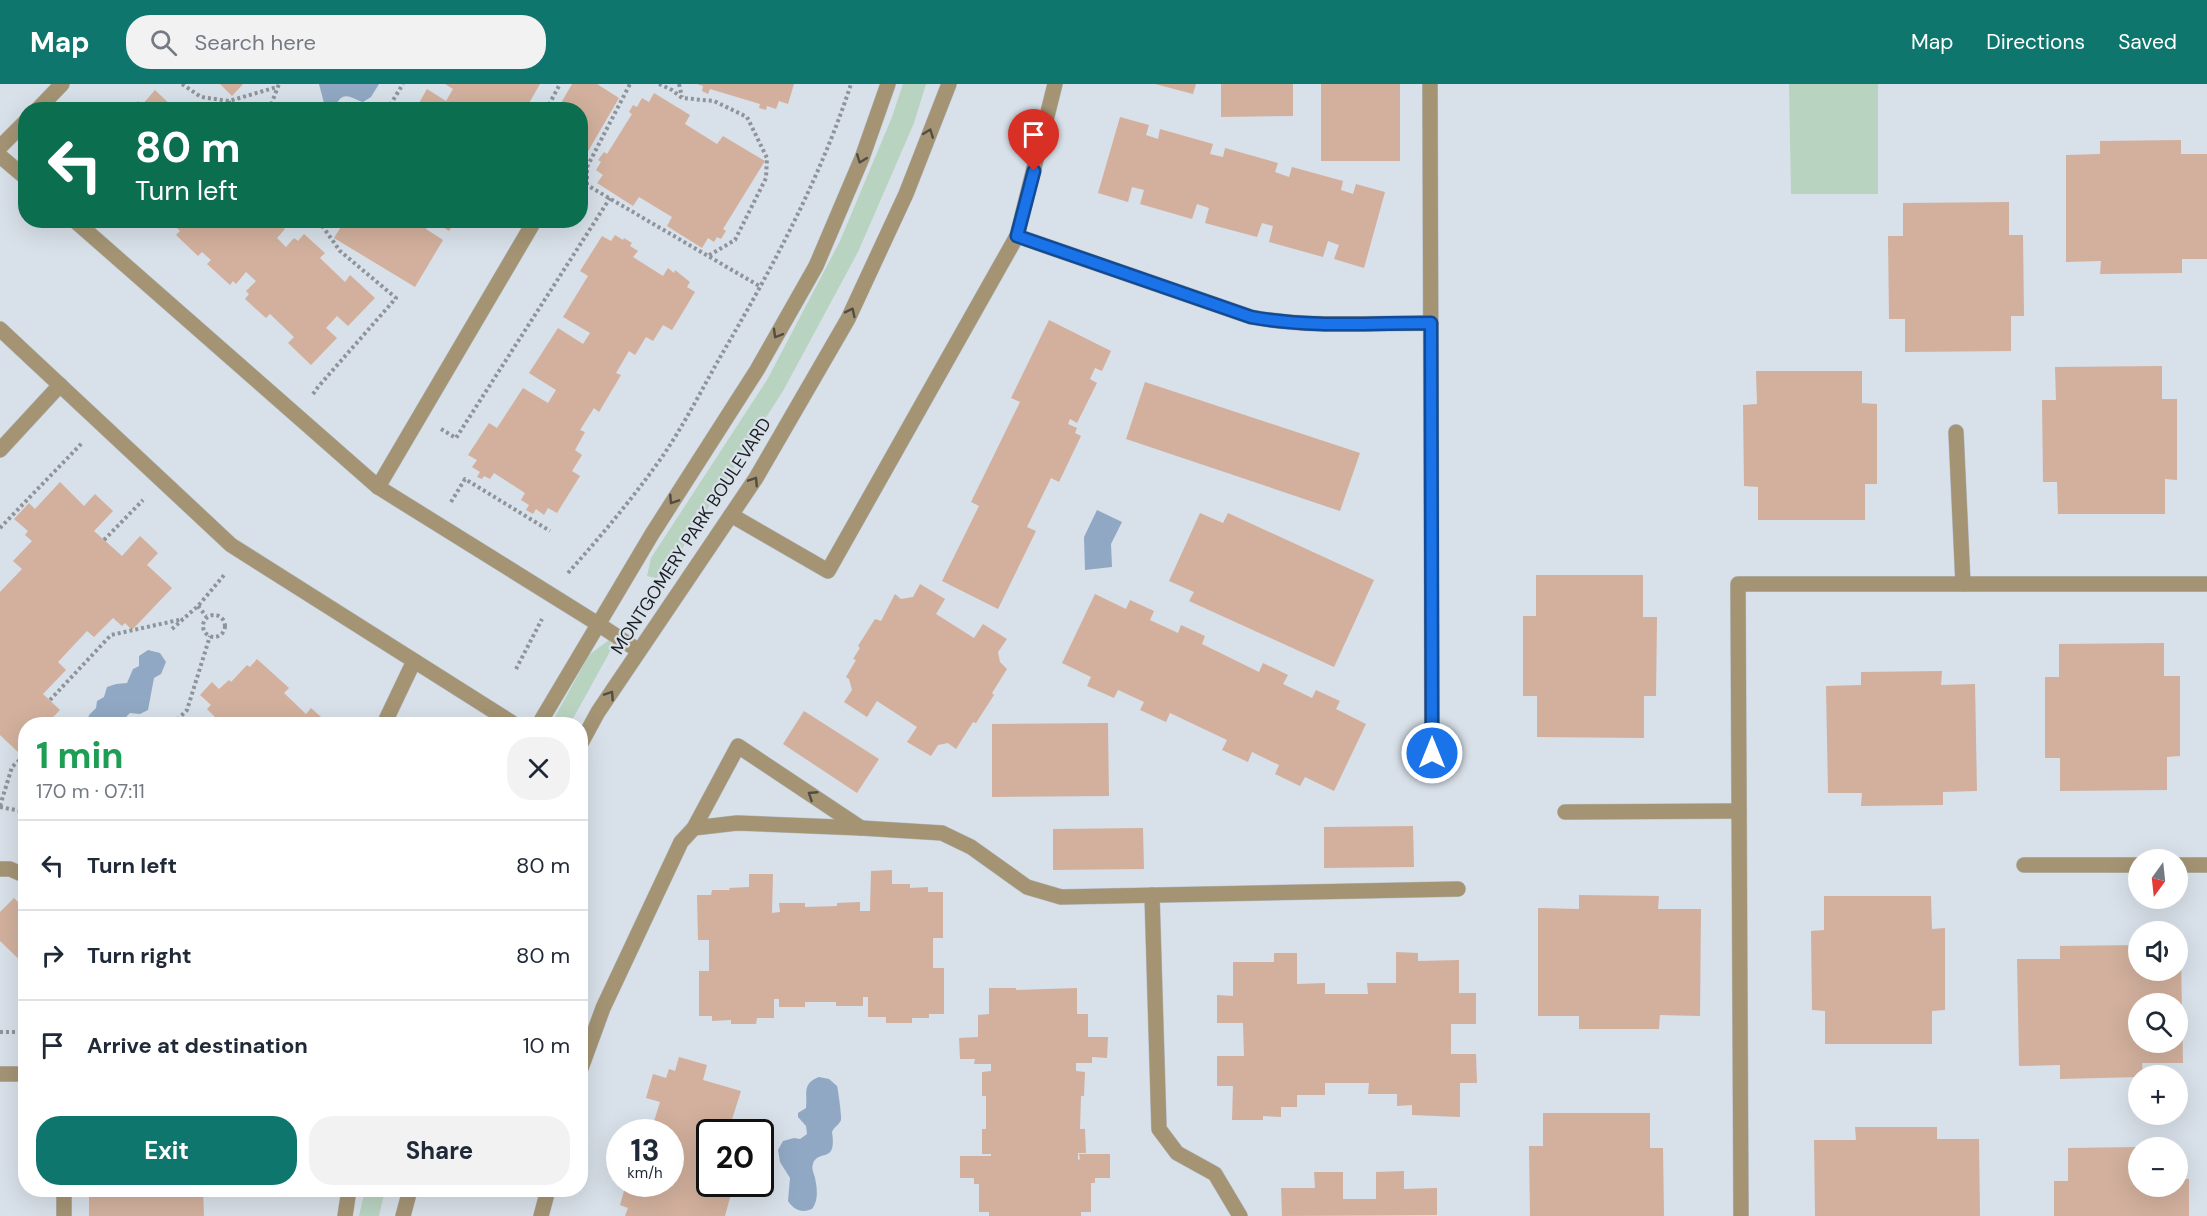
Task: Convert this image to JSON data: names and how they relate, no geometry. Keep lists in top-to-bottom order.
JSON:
{
  "streets": {
    "street": ["MONTGOMERY PARK BOULEVARD"]
  },
  "north": "bottom",
  "page": {
    "header": "Map",
    "search": "Search here",
    "nav": ["Map", "Directions", "Saved"],
    "turn": ["80 m", "Turn left"],
    "heading": ["1 min", "170 m · 07:11"],
    "list": [
      {
        "name": "Turn left",
        "value": "80 m"
      },
      {
        "name": "Turn right",
        "value": "80 m"
      },
      {
        "name": "Arrive at destination",
        "value": "10 m"
      }
    ],
    "map_buttons": ["+", "−"],
    "buttons": ["Exit", "Share"],
    "speed": "13 km/h",
    "limit": "20"
  }
}
